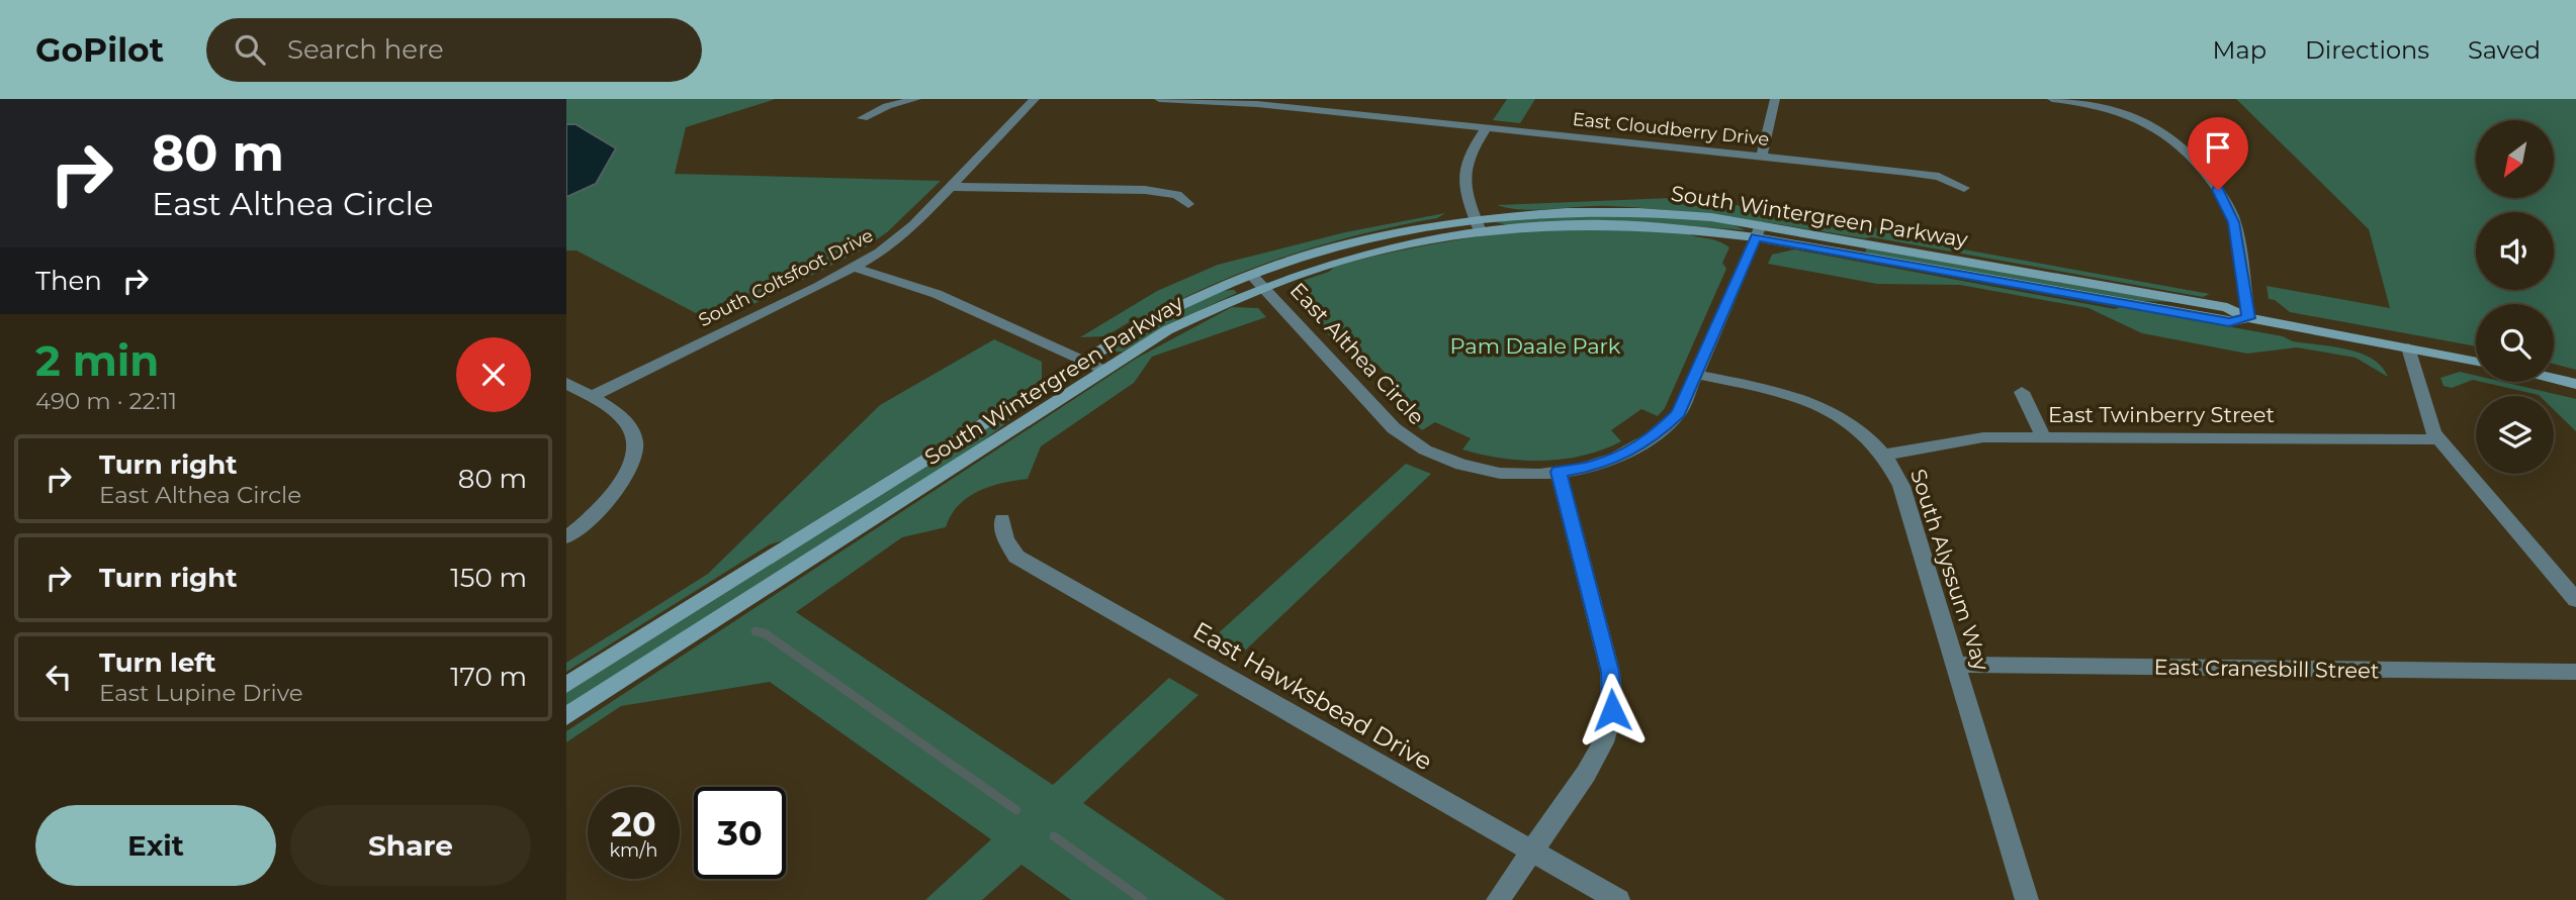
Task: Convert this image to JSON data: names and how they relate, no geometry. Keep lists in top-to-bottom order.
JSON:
{
  "streets": {
    "street": [
      "East Cloudberry Drive",
      "South Wintergreen Parkway",
      "South Coltsfoot Drive",
      "East Althea Circle",
      "East Twinberry Street",
      "South Alyssum Way",
      "East Cranesbill Street",
      "East Hawksbead Drive"
    ]
  },
  "crossings": [
    ["South Wintergreen Parkway", "East Althea Circle"],
    ["East Althea Circle", "South Alyssum Way"],
    ["East Twinberry Street", "South Alyssum Way"],
    ["South Alyssum Way", "East Cranesbill Street"]
  ],
  "parks": ["Pam Daale Park"],
  "north": "bottom left",
  "page": {
    "header": "GoPilot",
    "search": "Search here",
    "nav": ["Map", "Directions", "Saved"],
    "turn": ["80 m", "East Althea Circle"],
    "then": "Then",
    "heading": ["2 min", "490 m · 22:11"],
    "list": [
      {
        "name": "Turn right",
        "note": "East Althea Circle",
        "value": "80 m"
      },
      {
        "name": "Turn right",
        "value": "150 m"
      },
      {
        "name": "Turn left",
        "note": "East Lupine Drive",
        "value": "170 m"
      }
    ],
    "speed": "20 km/h",
    "limit": "30",
    "buttons": ["Exit", "Share"]
  }
}
